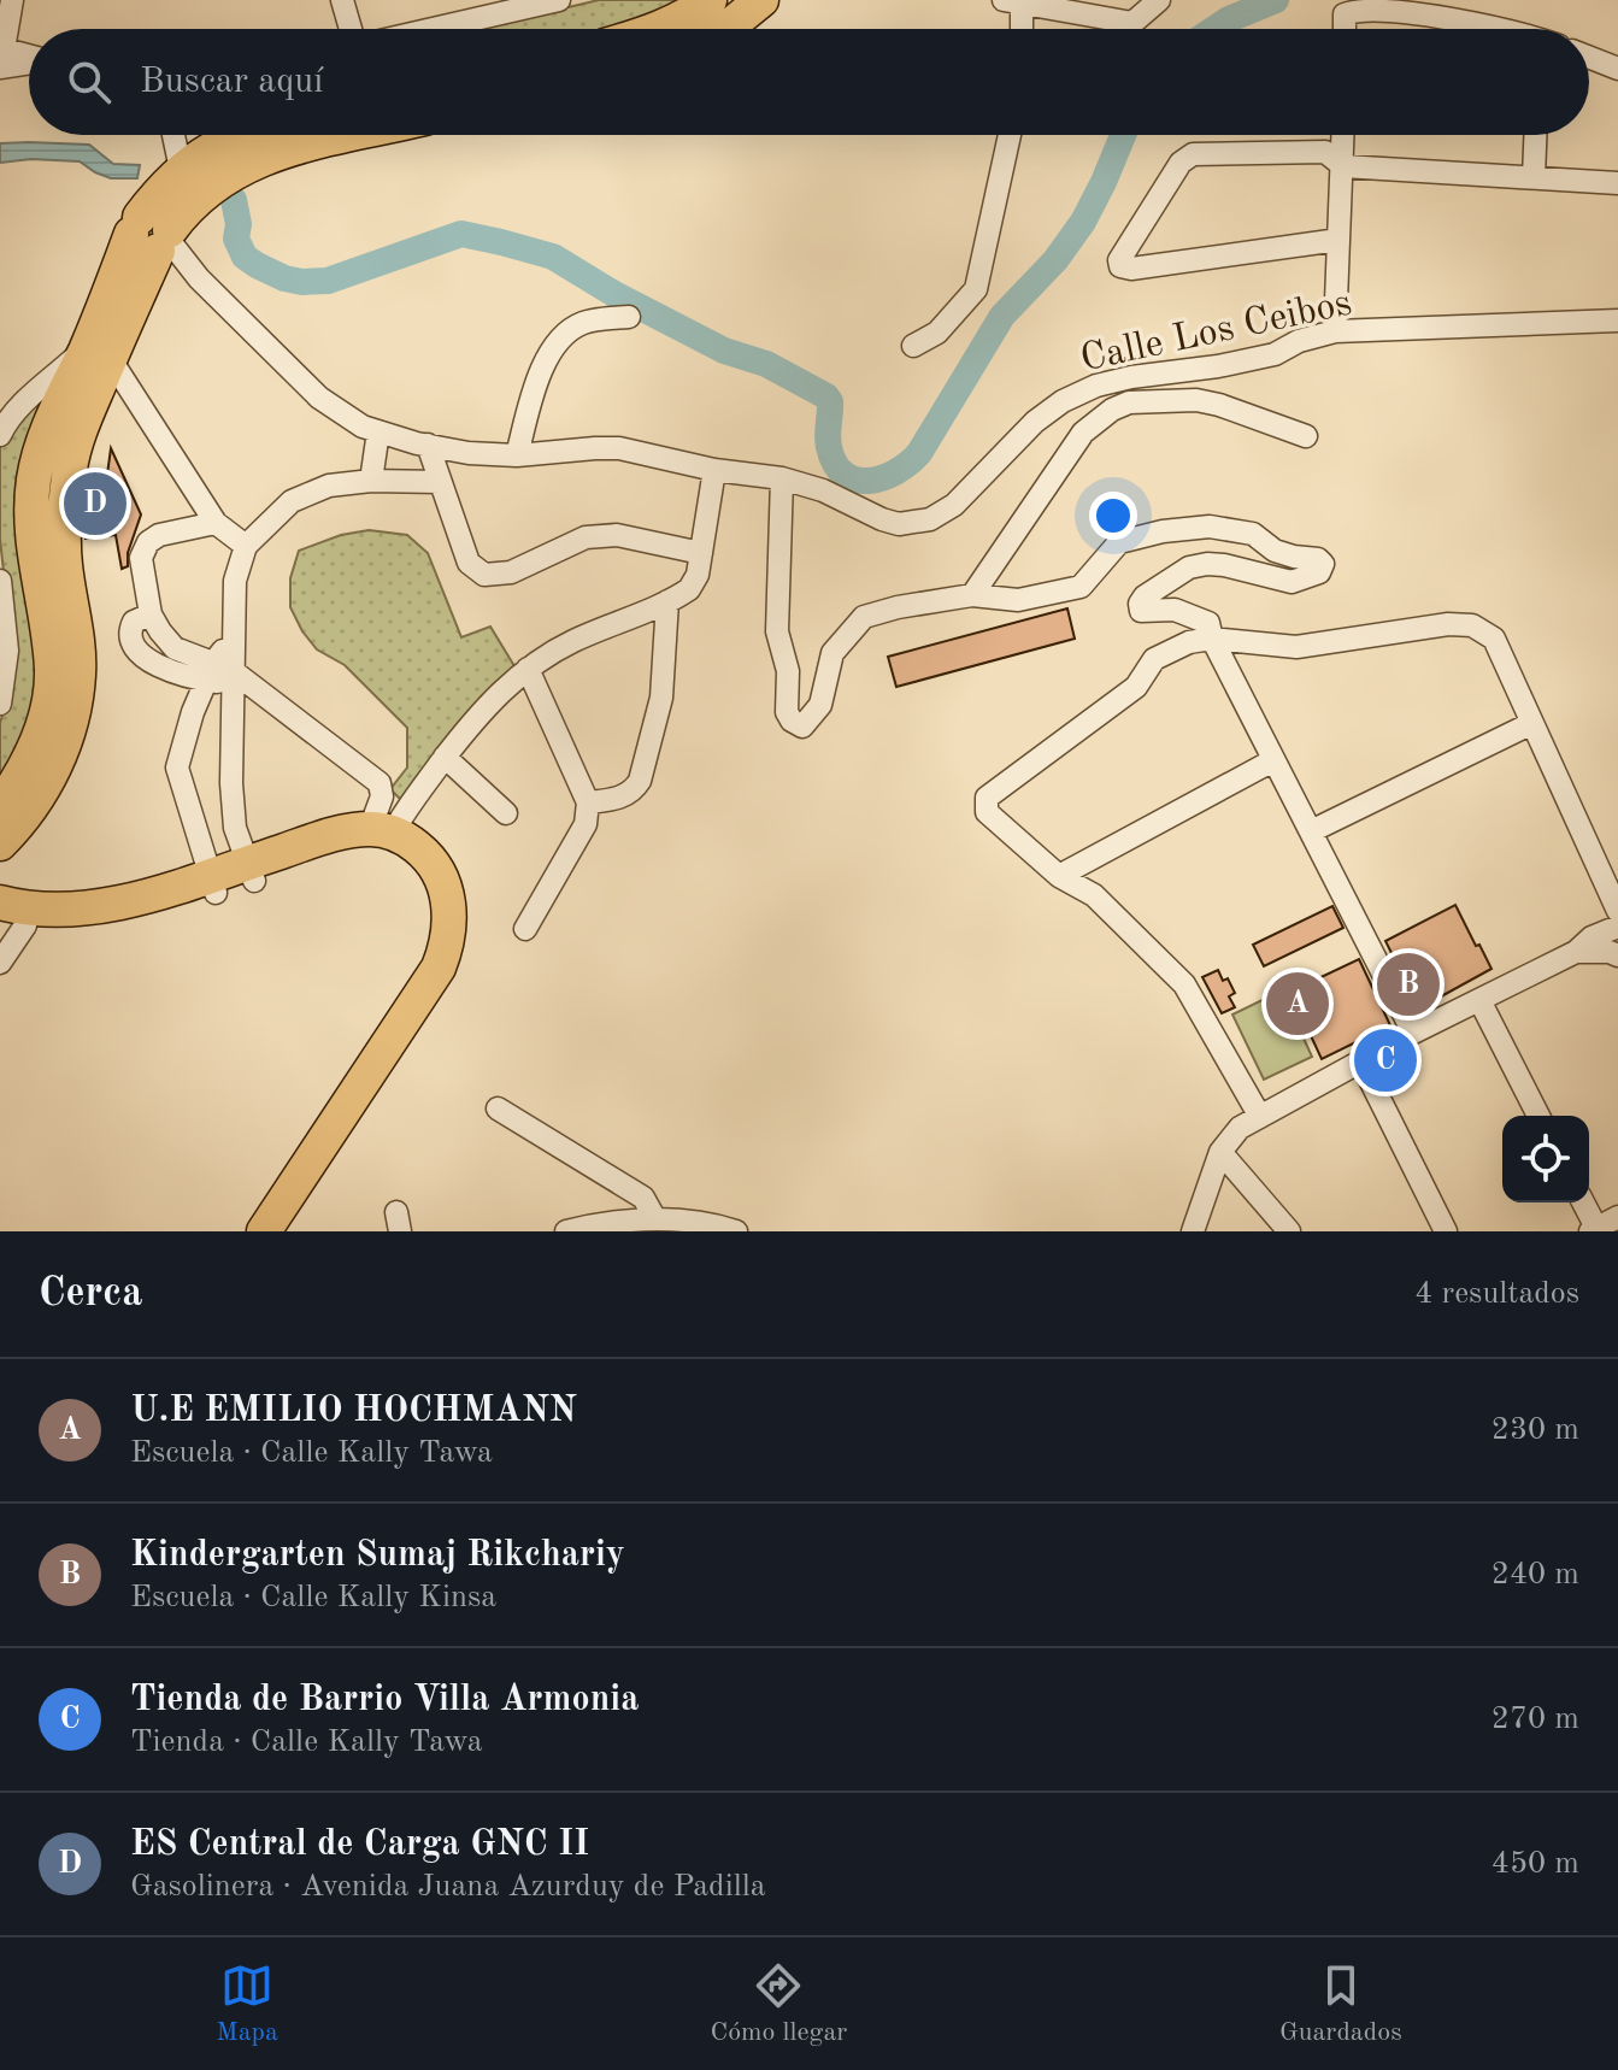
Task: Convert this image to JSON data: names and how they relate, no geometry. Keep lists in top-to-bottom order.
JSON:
{
  "streets": {
    "street": ["Calle Los Ceibos"]
  },
  "page": {
    "search": "Buscar aquí",
    "pins": [
      "D",
      "B",
      "A",
      "C"
    ],
    "heading": ["Cerca", "4 resultados"],
    "list": [
      {
        "mark": "A",
        "name": "U.E EMILIO HOCHMANN",
        "note": "Escuela · Calle Kally Tawa",
        "value": "230 m"
      },
      {
        "mark": "B",
        "name": "Kindergarten Sumaj Rikchariy",
        "note": "Escuela · Calle Kally Kinsa",
        "value": "240 m"
      },
      {
        "mark": "C",
        "name": "Tienda de Barrio Villa Armonia",
        "note": "Tienda · Calle Kally Tawa",
        "value": "270 m"
      },
      {
        "mark": "D",
        "name": "ES Central de Carga GNC II",
        "note": "Gasolinera · Avenida Juana Azurduy de Padilla",
        "value": "450 m"
      }
    ],
    "nav": ["Mapa", "Cómo llegar", "Guardados"]
  }
}
